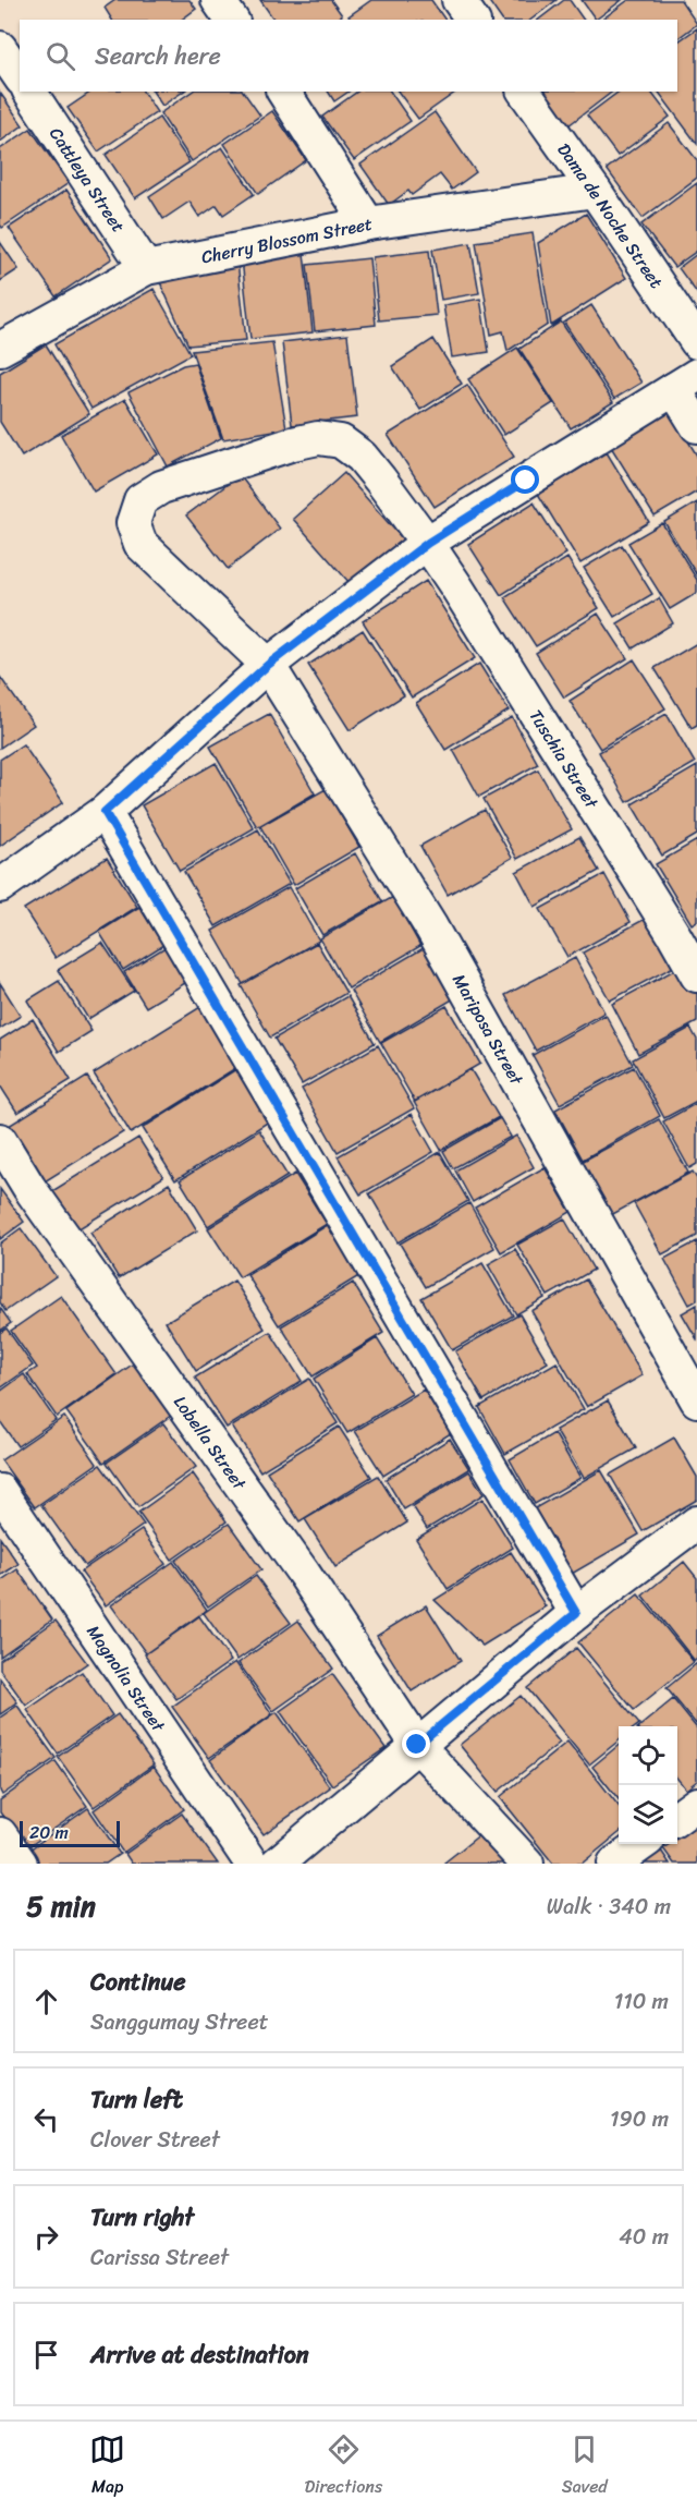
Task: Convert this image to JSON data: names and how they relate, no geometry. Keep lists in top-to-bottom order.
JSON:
{
  "streets": {
    "street": [
      "Cattleya Street",
      "Dama de Noche Street",
      "Cherry Blossom Street",
      "Tuschia Street",
      "Mariposa Street",
      "Lobella Street",
      "Magnolia Street"
    ]
  },
  "crossings": [
    ["Cattleya Street", "Cherry Blossom Street"],
    ["Dama de Noche Street", "Cherry Blossom Street"],
    ["Tuschia Street", "Mariposa Street"]
  ],
  "scale_bar": "20 m",
  "page": {
    "search": "Search here",
    "scale": "20 m",
    "heading": ["5 min", "Walk · 340 m"],
    "list": [
      ["Continue", "Sanggumay Street", "110 m"],
      ["Turn left", "Clover Street", "190 m"],
      ["Turn right", "Carissa Street", "40 m"],
      "Arrive at destination"
    ],
    "nav": ["Map", "Directions", "Saved"]
  }
}
